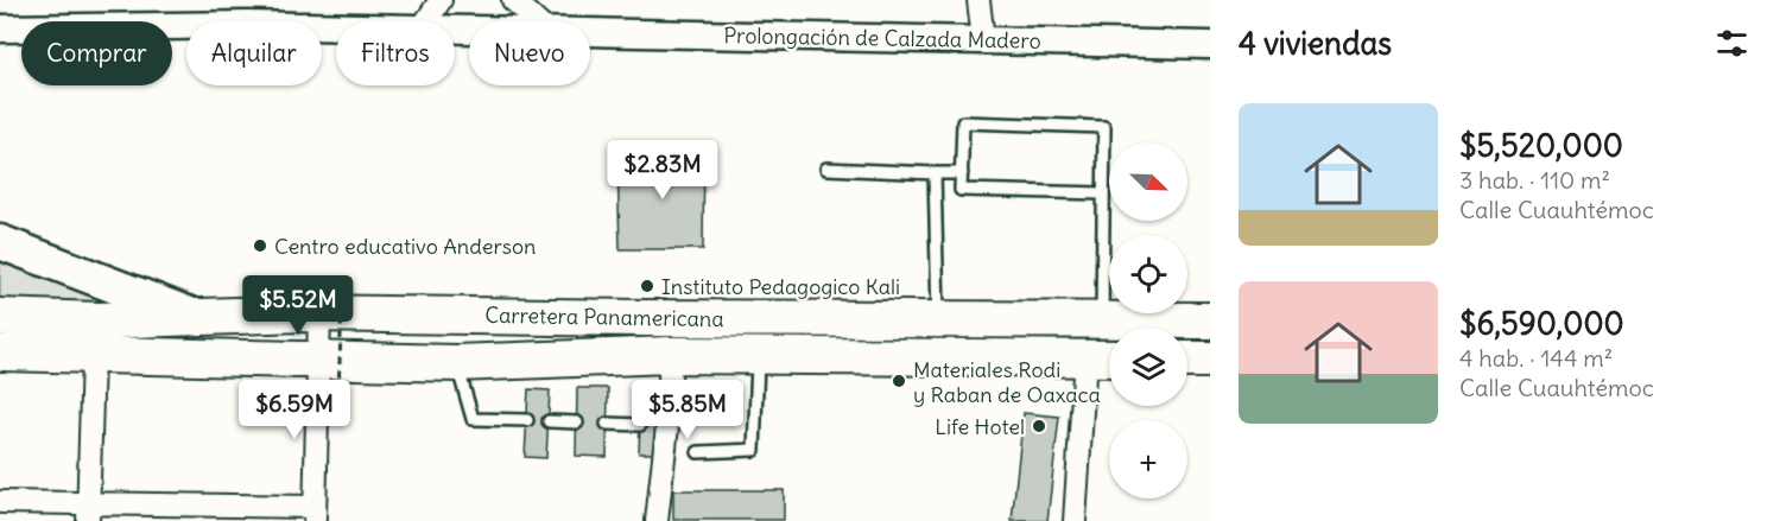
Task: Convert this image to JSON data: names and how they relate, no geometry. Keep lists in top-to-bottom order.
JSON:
{
  "streets": {
    "highway": ["Carretera Panamericana"],
    "street": ["Prolongación de Calzada Madero"]
  },
  "places": [
    "Centro educativo Anderson",
    "Instituto Pedagogico Kali",
    "Materiales Rodi y Raban de Oaxaca",
    "Life Hotel"
  ],
  "north": "bottom right",
  "page": {
    "heading": "4 viviendas",
    "chip": [
      "Comprar",
      "Alquilar",
      "Filtros",
      "Nuevo"
    ],
    "list": [
      {
        "name": "$5,520,000",
        "note": "3 hab. · 110 m² · Calle Cuauhtémoc"
      },
      {
        "name": "$6,590,000",
        "note": "4 hab. · 144 m² · Calle Cuauhtémoc"
      }
    ],
    "price": [
      "$2.83M",
      "$5.52M",
      "$6.59M",
      "$5.85M"
    ],
    "map_buttons": "+"
  }
}
